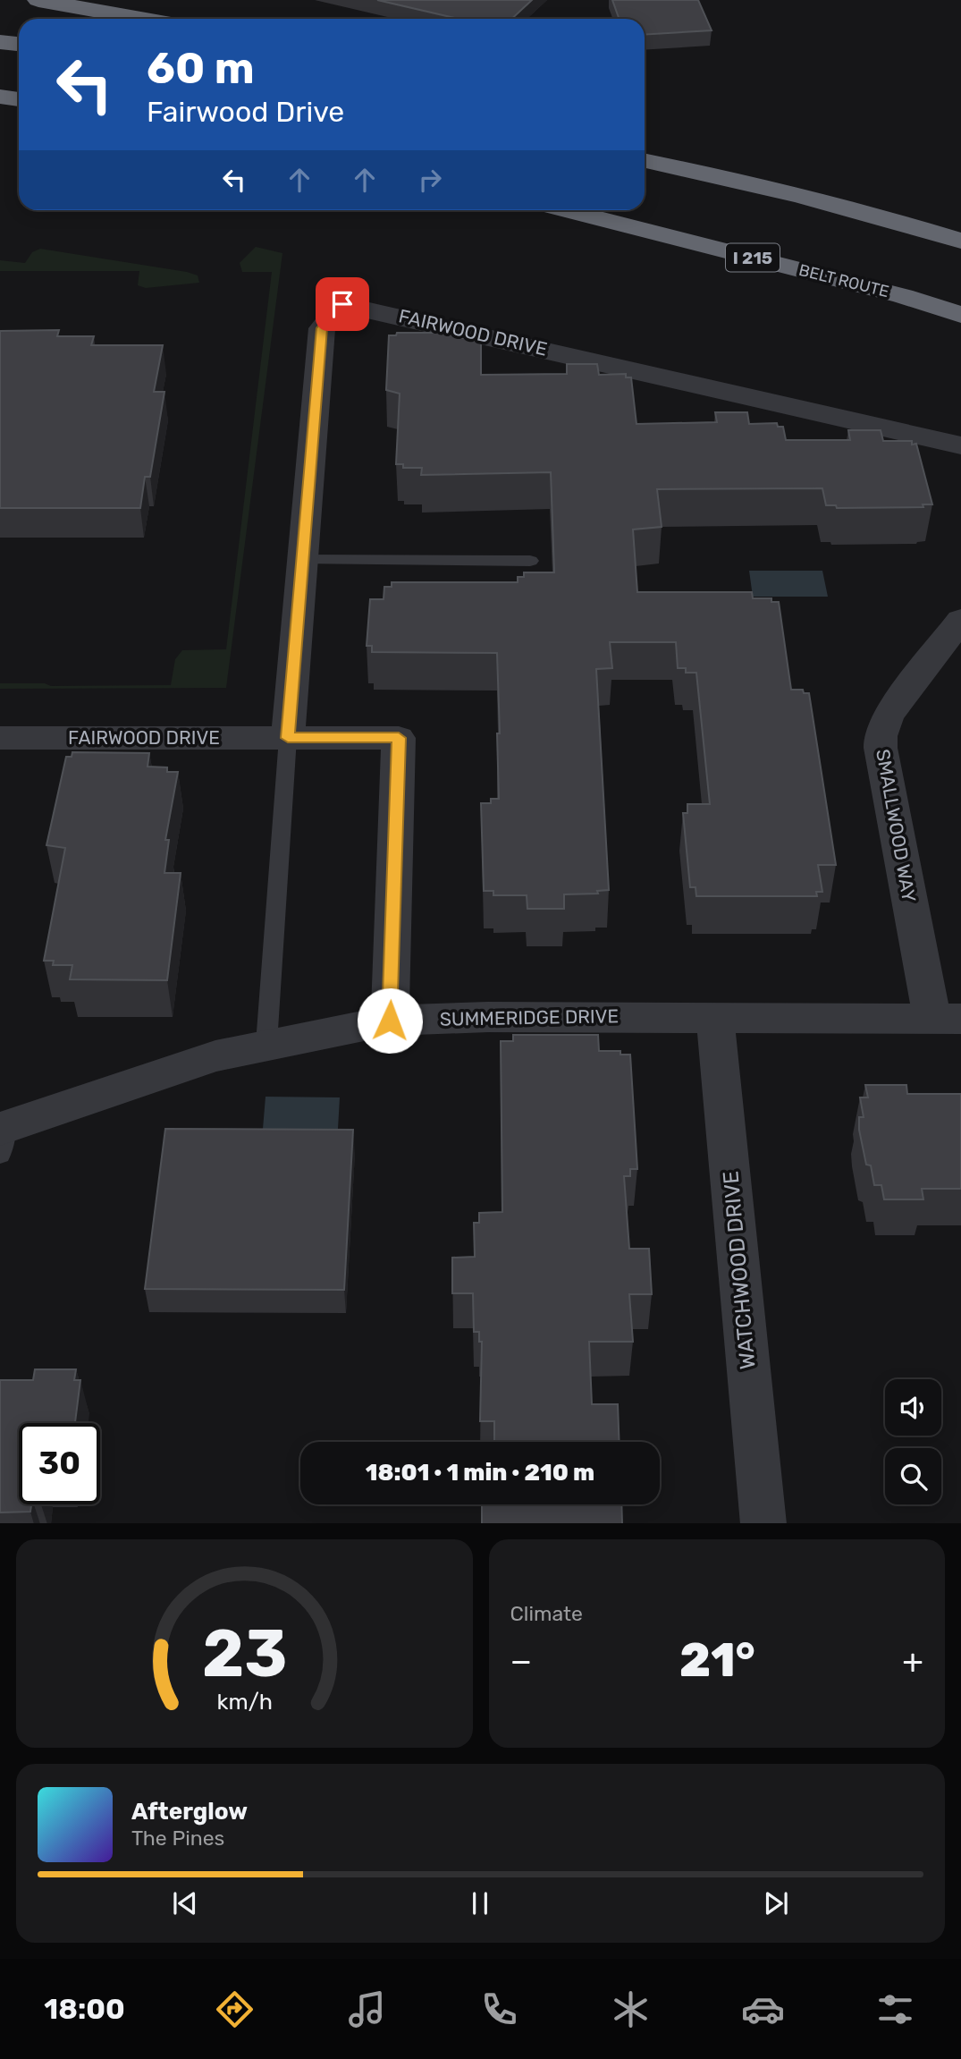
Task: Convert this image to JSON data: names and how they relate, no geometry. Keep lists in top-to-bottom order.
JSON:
{
  "streets": {
    "highway": ["I 215", "BELT ROUTE"],
    "street": [
      "FAIRWOOD DRIVE",
      "SMALLWOOD WAY",
      "SUMMERIDGE DRIVE",
      "WATCHWOOD DRIVE"
    ]
  },
  "crossings": [
    ["FAIRWOOD DRIVE", "SUMMERIDGE DRIVE"],
    ["SMALLWOOD WAY", "SUMMERIDGE DRIVE"],
    ["SUMMERIDGE DRIVE", "WATCHWOOD DRIVE"]
  ],
  "page": {
    "turn": ["60 m", "Fairwood Drive"],
    "limit": "30",
    "trip": "18:01 · 1 min · 210 m",
    "tile": "Climate",
    "heat": ["−", "21°", "+"],
    "song": ["Afterglow", "The Pines"],
    "tabs": "18:00",
    "gauge": ["23", "km/h"]
  }
}
